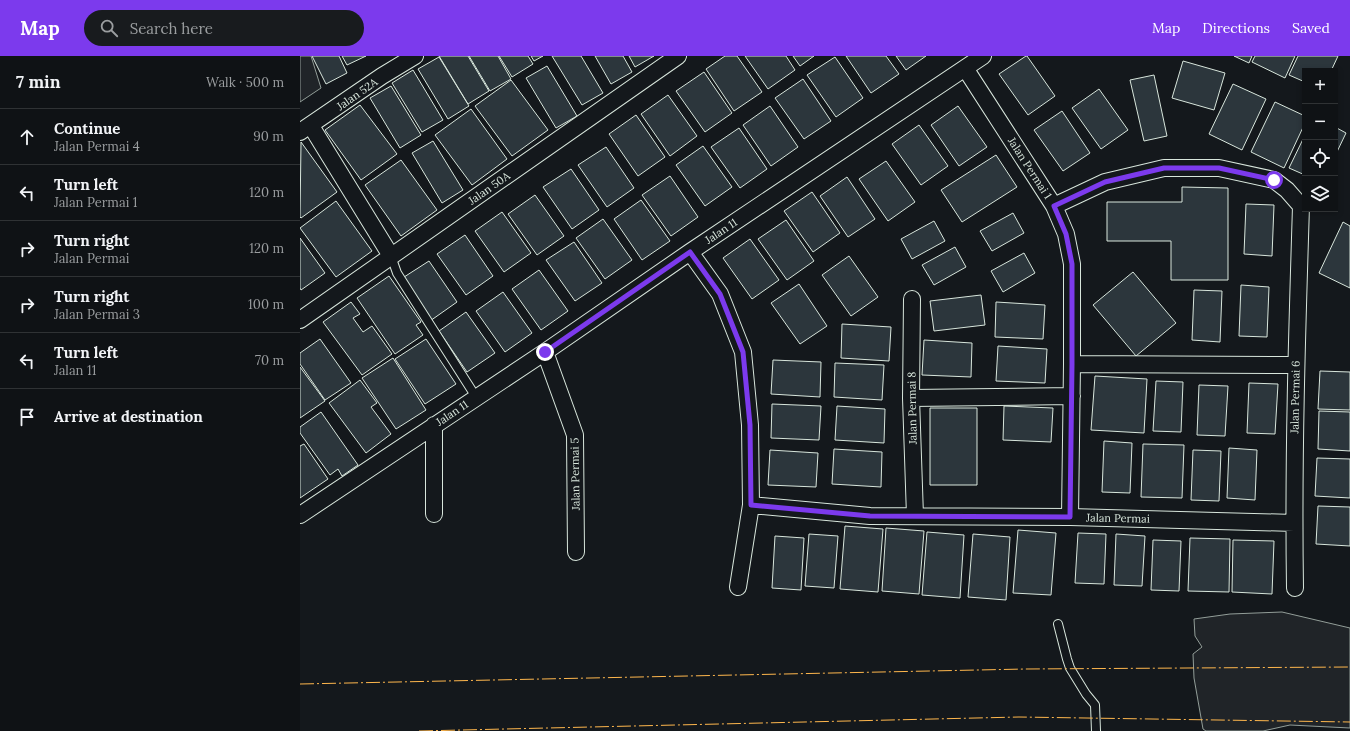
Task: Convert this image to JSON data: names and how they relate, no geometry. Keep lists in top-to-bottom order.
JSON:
{
  "streets": {
    "street": [
      "Jalan 52A",
      "Jalan Permai 1",
      "Jalan 50A",
      "Jalan 11",
      "Jalan Permai 6",
      "Jalan Permai 8",
      "Jalan Permai 5",
      "Jalan Permai"
    ]
  },
  "crossings": [
    ["Jalan Permai 1", "Jalan 11"],
    ["Jalan Permai 1", "Jalan Permai 6"],
    ["Jalan Permai 1", "Jalan Permai"],
    ["Jalan 11", "Jalan Permai 5"],
    ["Jalan Permai 6", "Jalan Permai"],
    ["Jalan Permai 8", "Jalan Permai"]
  ],
  "page": {
    "header": "Map",
    "search": "Search here",
    "nav": ["Map", "Directions", "Saved"],
    "heading": ["7 min", "Walk · 500 m"],
    "map_buttons": ["+", "−"],
    "list": [
      ["Continue", "Jalan Permai 4", "90 m"],
      ["Turn left", "Jalan Permai 1", "120 m"],
      ["Turn right", "Jalan Permai", "120 m"],
      ["Turn right", "Jalan Permai 3", "100 m"],
      ["Turn left", "Jalan 11", "70 m"],
      "Arrive at destination"
    ]
  }
}
